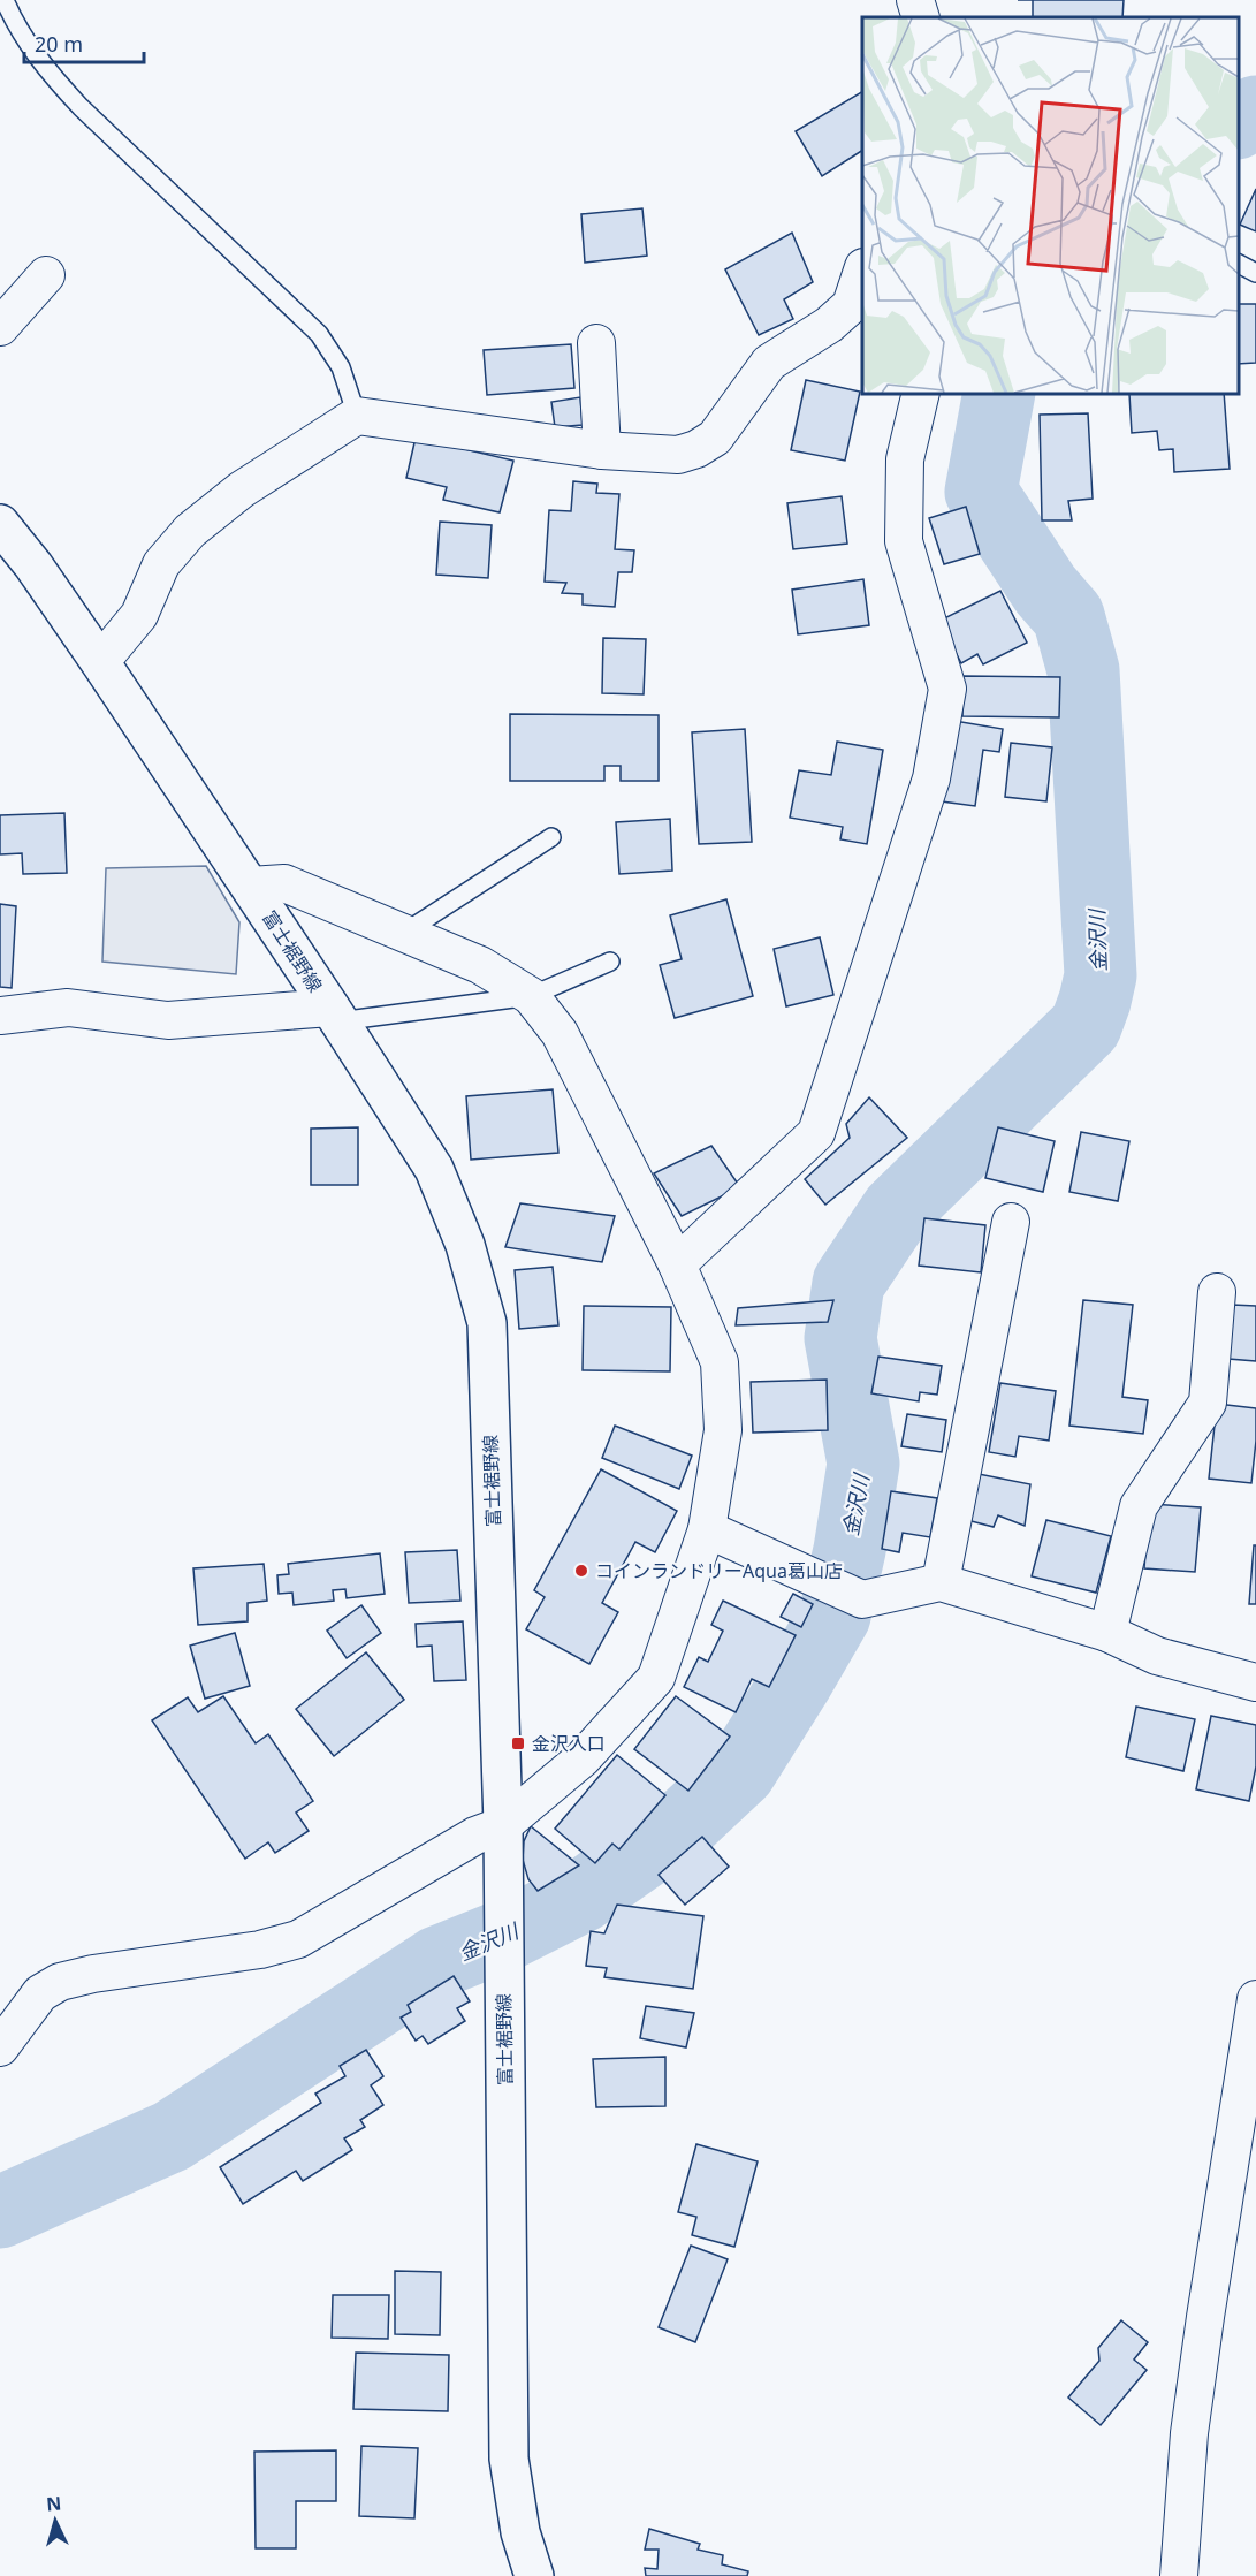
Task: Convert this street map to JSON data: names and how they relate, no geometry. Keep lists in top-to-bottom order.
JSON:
{
  "streets": {
    "main road": ["富士裾野線"]
  },
  "water": ["金沢川"],
  "places": {
    "other": ["コインランドリーAqua葛山店"],
    "transit": ["金沢入口"]
  },
  "scale_bar": "20 m",
  "north": "top"
}
